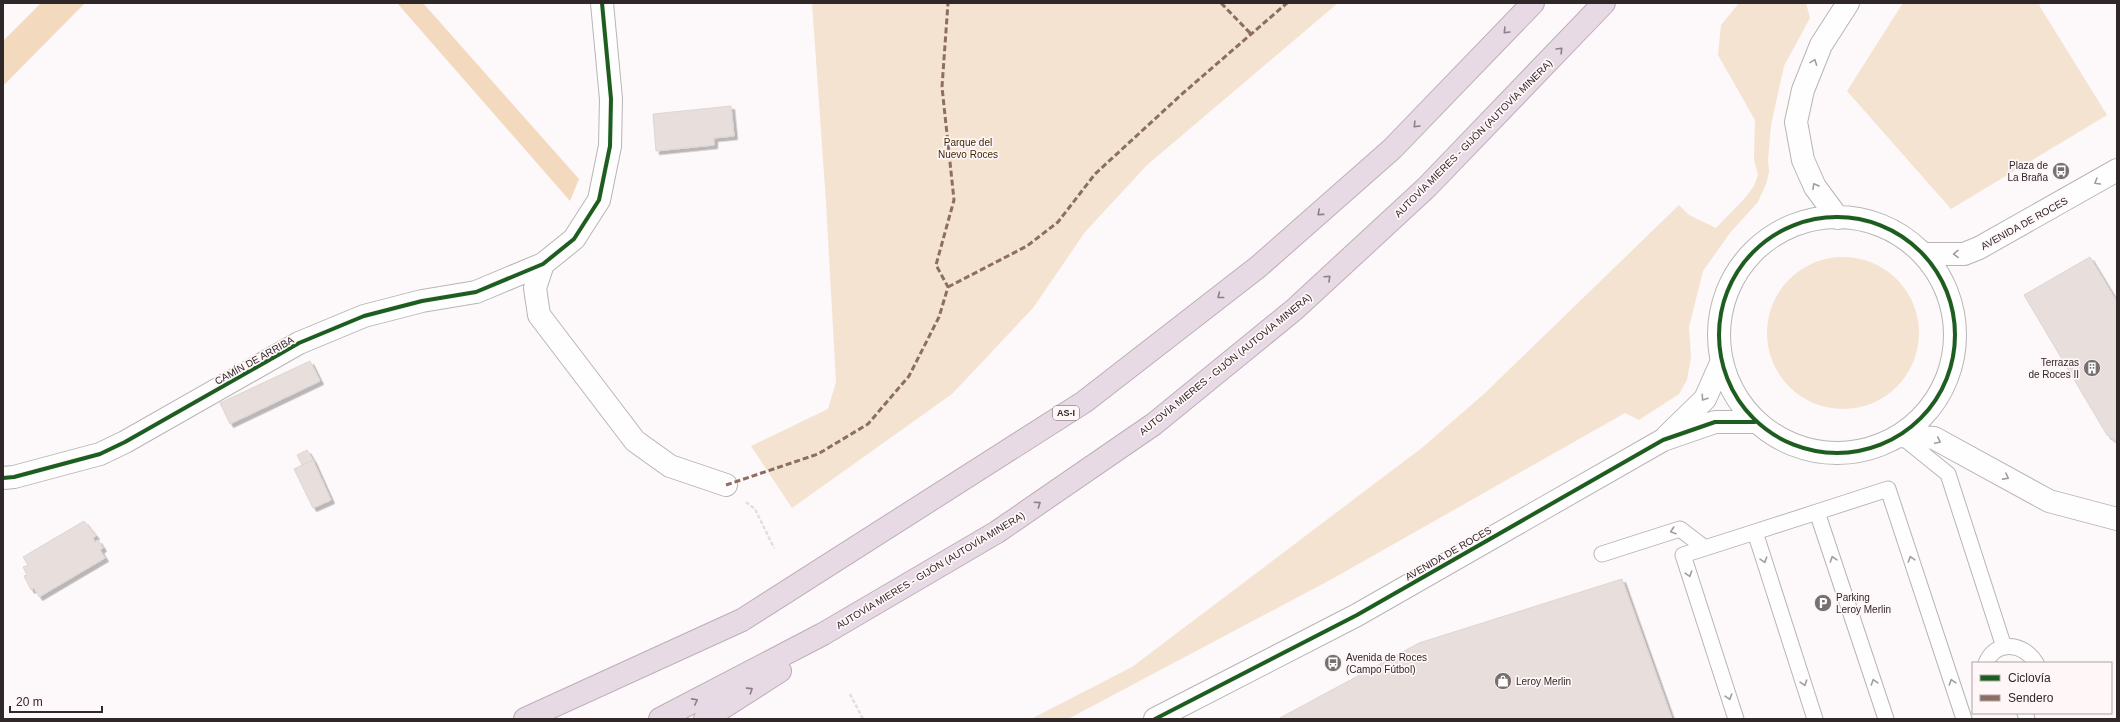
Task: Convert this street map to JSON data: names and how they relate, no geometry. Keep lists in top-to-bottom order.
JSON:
{
  "streets": {
    "highway": ["AUTOVÍA MIERES - GIJÓN (AUTOVÍA MINERA)", "AS-I"],
    "street": ["AVENIDA DE ROCES", "CAMÍN DE ARRIBA"]
  },
  "parks": ["Parque del Nuevo Roces"],
  "places": {
    "bus stop": ["Plaza de La Braña", "Avenida de Roces (Campo Fútbol)"],
    "building": ["Terrazas de Roces II"],
    "parking": ["Parking Leroy Merlin"],
    "shop": ["Leroy Merlin"]
  },
  "legend": ["Ciclovía", "Sendero"],
  "scale_bar": "20 m"
}
